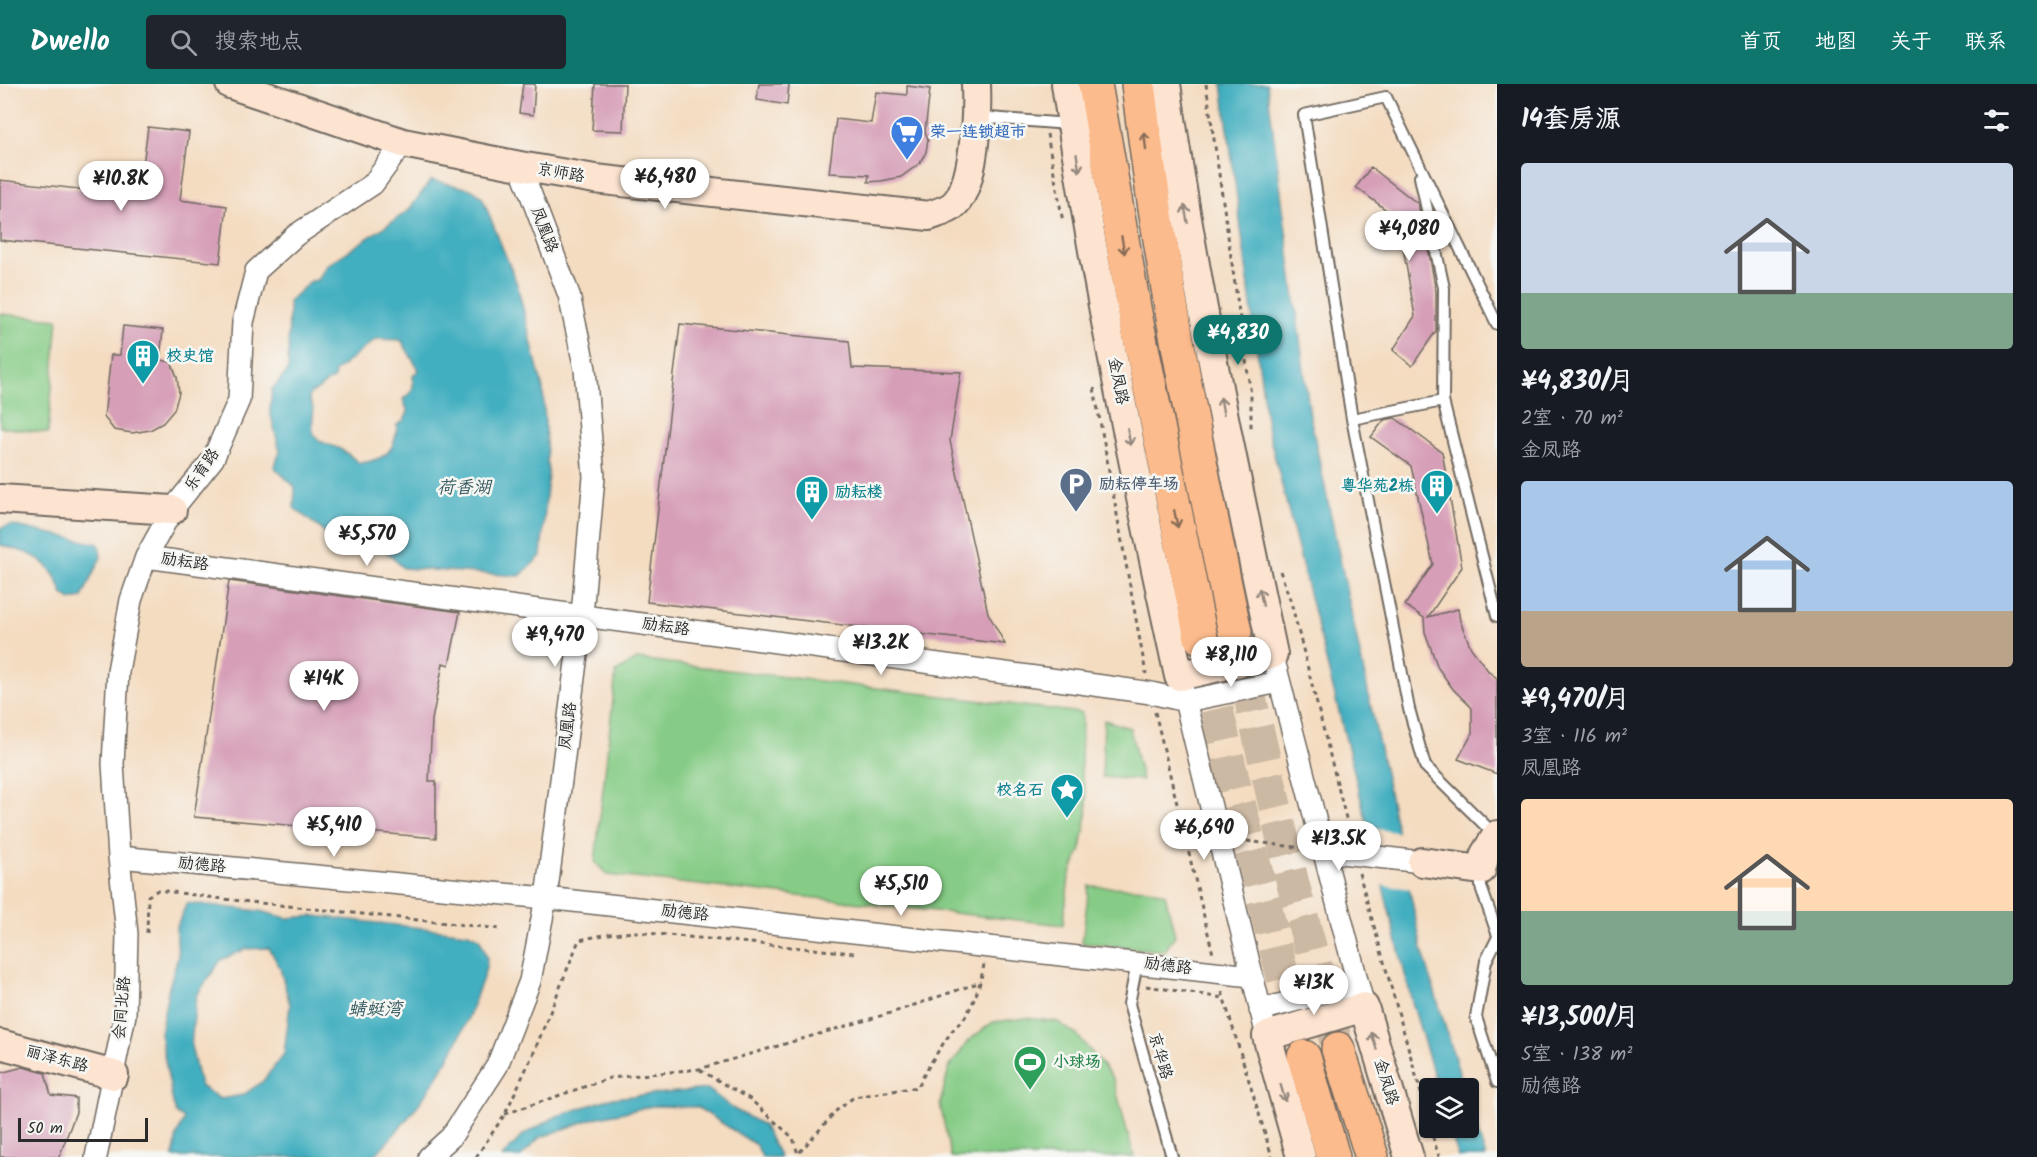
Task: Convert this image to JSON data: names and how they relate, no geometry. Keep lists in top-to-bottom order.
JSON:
{
  "streets": {
    "highway": ["金凤路"],
    "street": [
      "京师路",
      "凤凰路",
      "乐育路",
      "励耘路",
      "励德路",
      "会同北路",
      "丽泽东路"
    ],
    "lane": ["京华路"]
  },
  "crossings": [
    ["京师路", "凤凰路"],
    ["京师路", "乐育路"],
    ["凤凰路", "励耘路"],
    ["凤凰路", "励德路"],
    ["金凤路", "励耘路"],
    ["乐育路", "励耘路"],
    ["乐育路", "励德路"],
    ["乐育路", "会同北路"],
    ["励德路", "会同北路"],
    ["励德路", "京华路"],
    ["会同北路", "丽泽东路"]
  ],
  "water": ["荷香湖", "蜻蜓湾"],
  "places": {
    "supermarket": ["荣一连锁超市"],
    "building": ["校史馆", "粤华苑2栋", "励耘楼"],
    "parking": ["励耘停车场"],
    "place": ["校名石"],
    "sports": ["小球场"]
  },
  "scale_bar": "50 m",
  "page": {
    "header": "Dwello",
    "search": "搜索地点",
    "nav": [
      "首页",
      "地图",
      "关于",
      "联系"
    ],
    "heading": "14套房源",
    "list": [
      {
        "name": "¥4,830/月",
        "note": "2室 · 70 m² · 金凤路"
      },
      {
        "name": "¥9,470/月",
        "note": "3室 · 116 m² · 凤凰路"
      },
      {
        "name": "¥13,500/月",
        "note": "5室 · 138 m² · 励德路"
      }
    ],
    "price": [
      "¥6,480",
      "¥10.8K",
      "¥4,080",
      "¥4,830",
      "¥5,570",
      "¥9,470",
      "¥13.2K",
      "¥8,110",
      "¥14K",
      "¥5,410",
      "¥6,690",
      "¥13.5K",
      "¥5,510",
      "¥13K"
    ],
    "scale": "50 m"
  }
}
